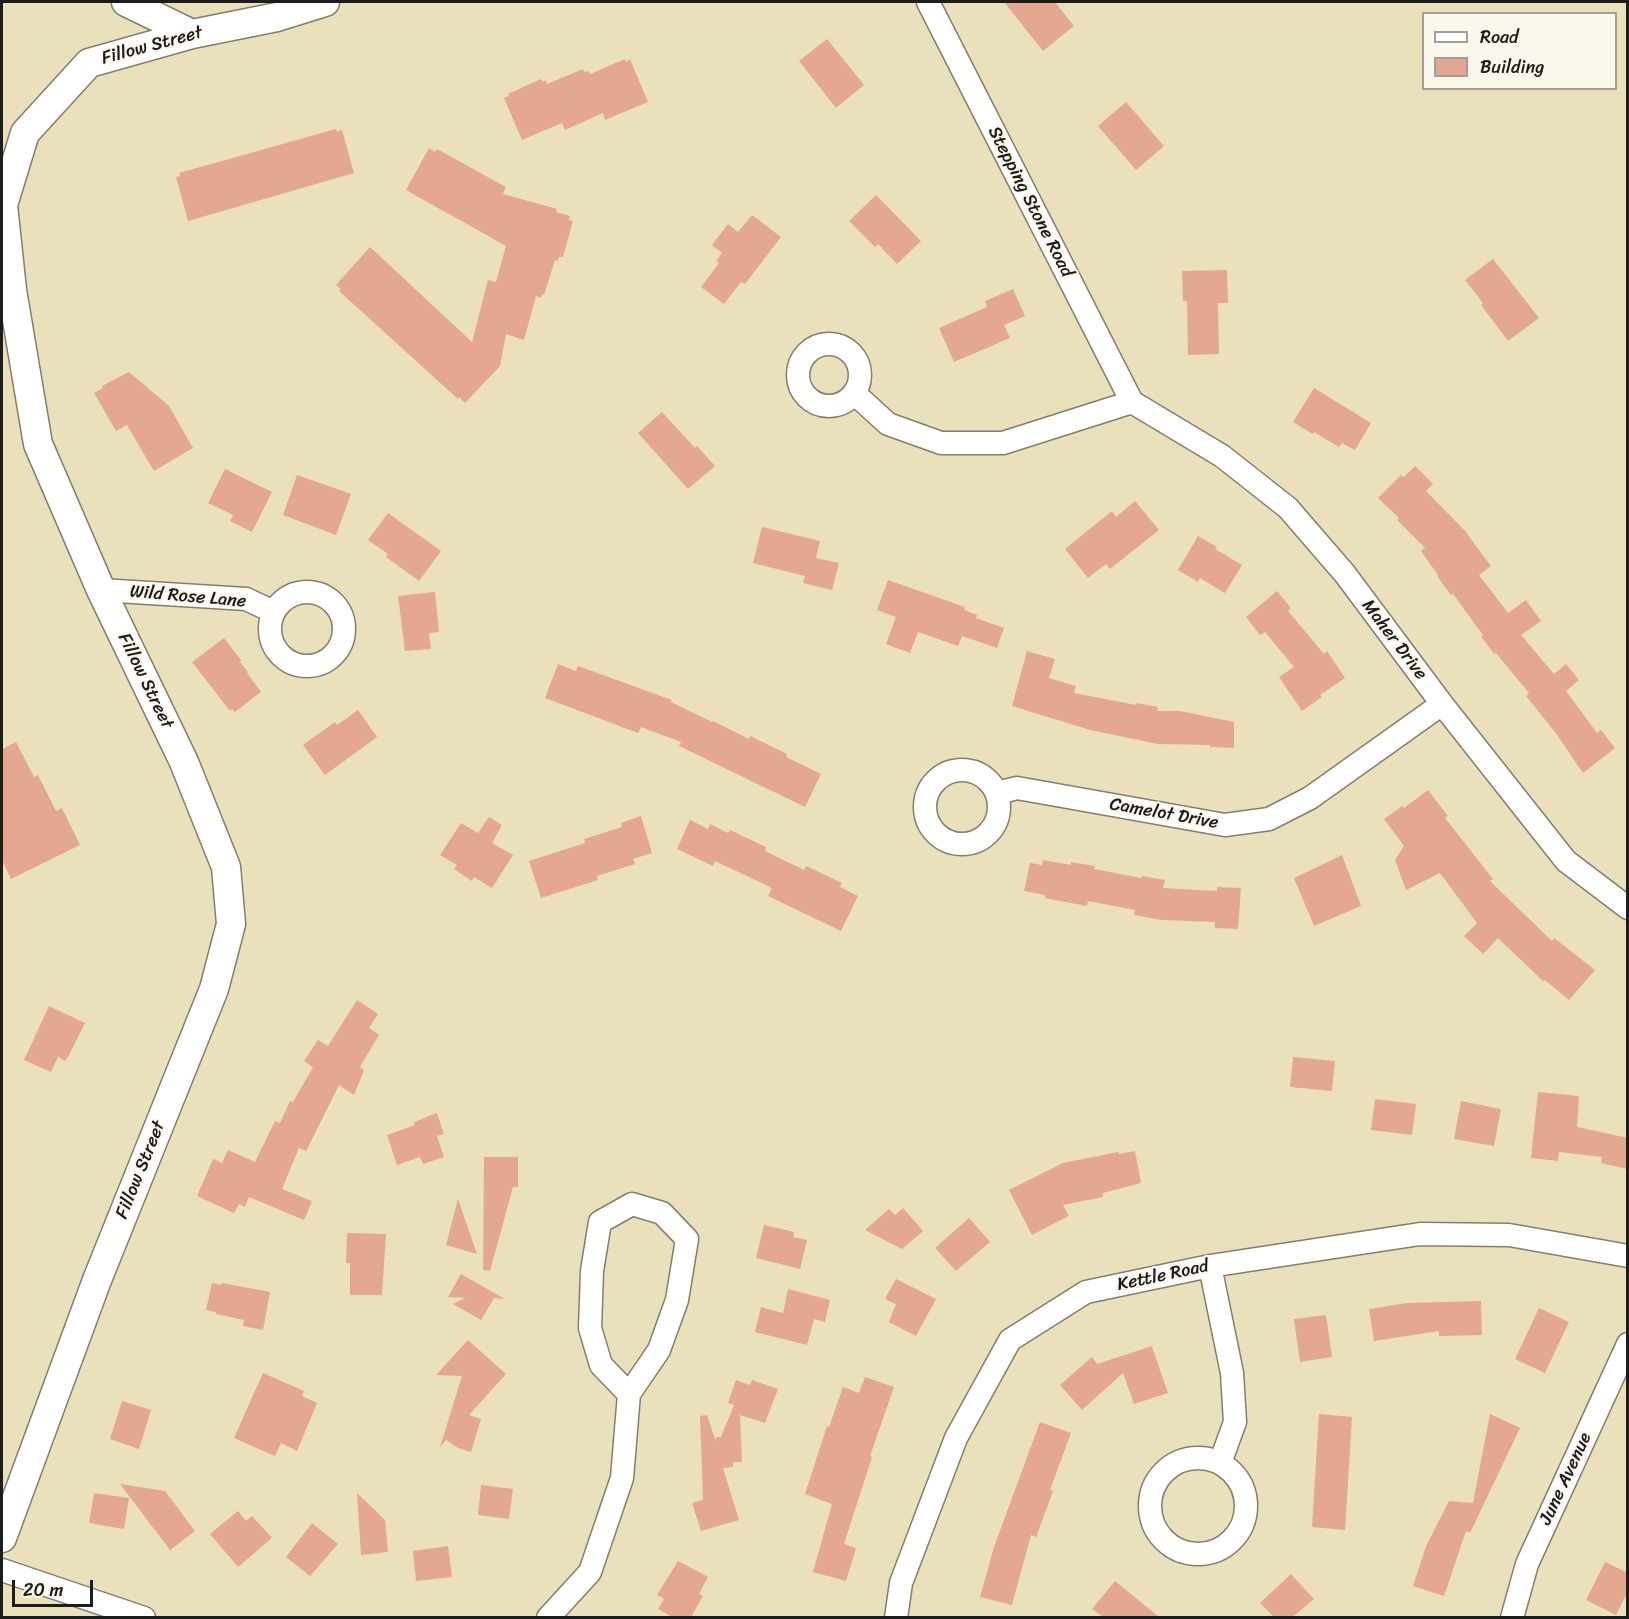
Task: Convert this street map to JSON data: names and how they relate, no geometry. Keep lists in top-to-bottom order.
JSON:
{
  "streets": {
    "street": [
      "Fillow Street",
      "Stepping Stone Road",
      "Wild Rose Lane",
      "Maher Drive",
      "Camelot Drive",
      "Kettle Road",
      "June Avenue"
    ]
  },
  "crossings": [
    ["Fillow Street", "Wild Rose Lane"],
    ["Stepping Stone Road", "Maher Drive"],
    ["Maher Drive", "Camelot Drive"]
  ],
  "legend": ["Road", "Building"],
  "scale_bar": "20 m"
}
